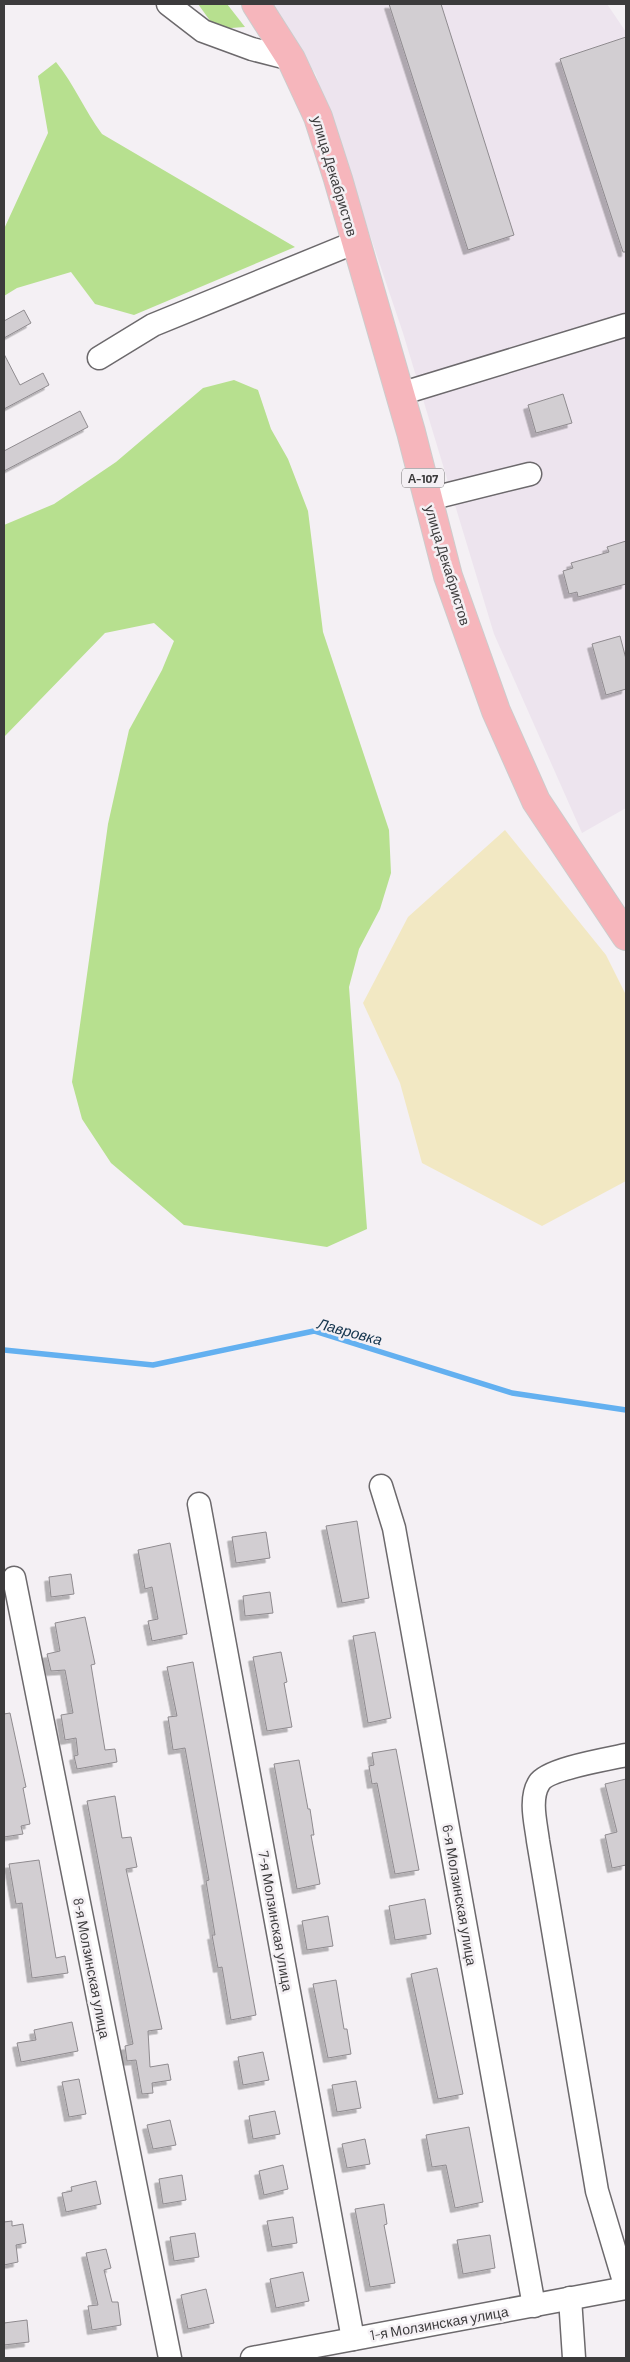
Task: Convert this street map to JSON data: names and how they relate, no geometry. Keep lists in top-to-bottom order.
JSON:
{
  "streets": {
    "highway": ["улица Декабристов", "А-107"],
    "street": [
      "6-я Молзинская улица",
      "7-я Молзинская улица",
      "8-я Молзинская улица",
      "1-я Молзинская улица"
    ]
  },
  "crossings": [
    ["6-я Молзинская улица", "1-я Молзинская улица"],
    ["7-я Молзинская улица", "1-я Молзинская улица"]
  ],
  "water": ["Лавровка"]
}
